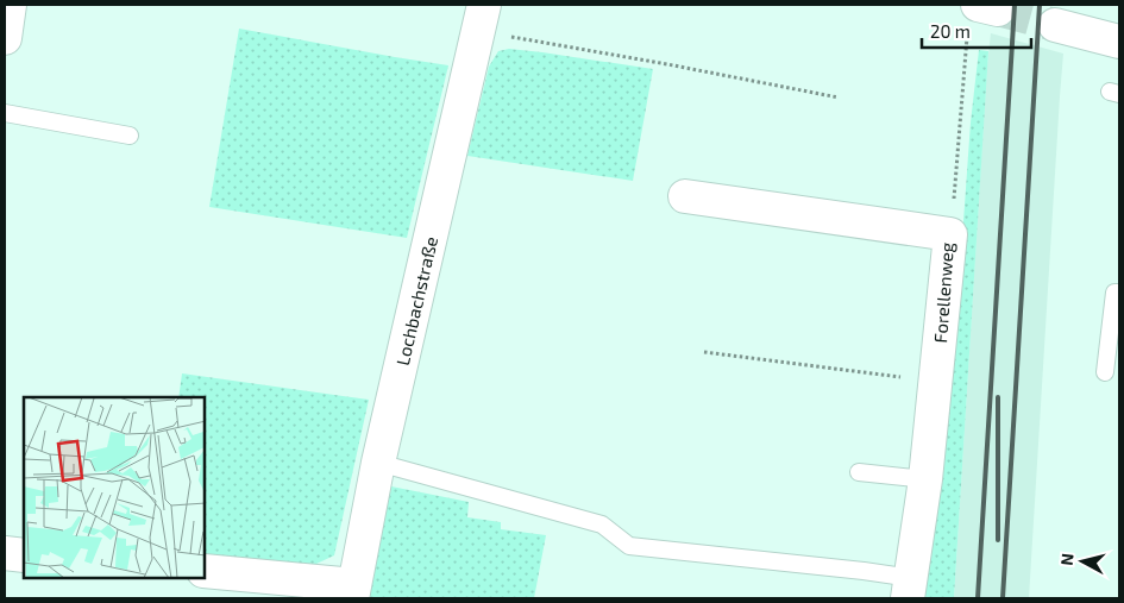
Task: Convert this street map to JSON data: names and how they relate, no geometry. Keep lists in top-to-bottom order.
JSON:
{
  "streets": {
    "street": ["Forellenweg", "Lochbachstraße"]
  },
  "crossings": [
    ["Forellenweg", "Lochbachstraße"]
  ],
  "scale_bar": "20 m",
  "north": "left"
}
